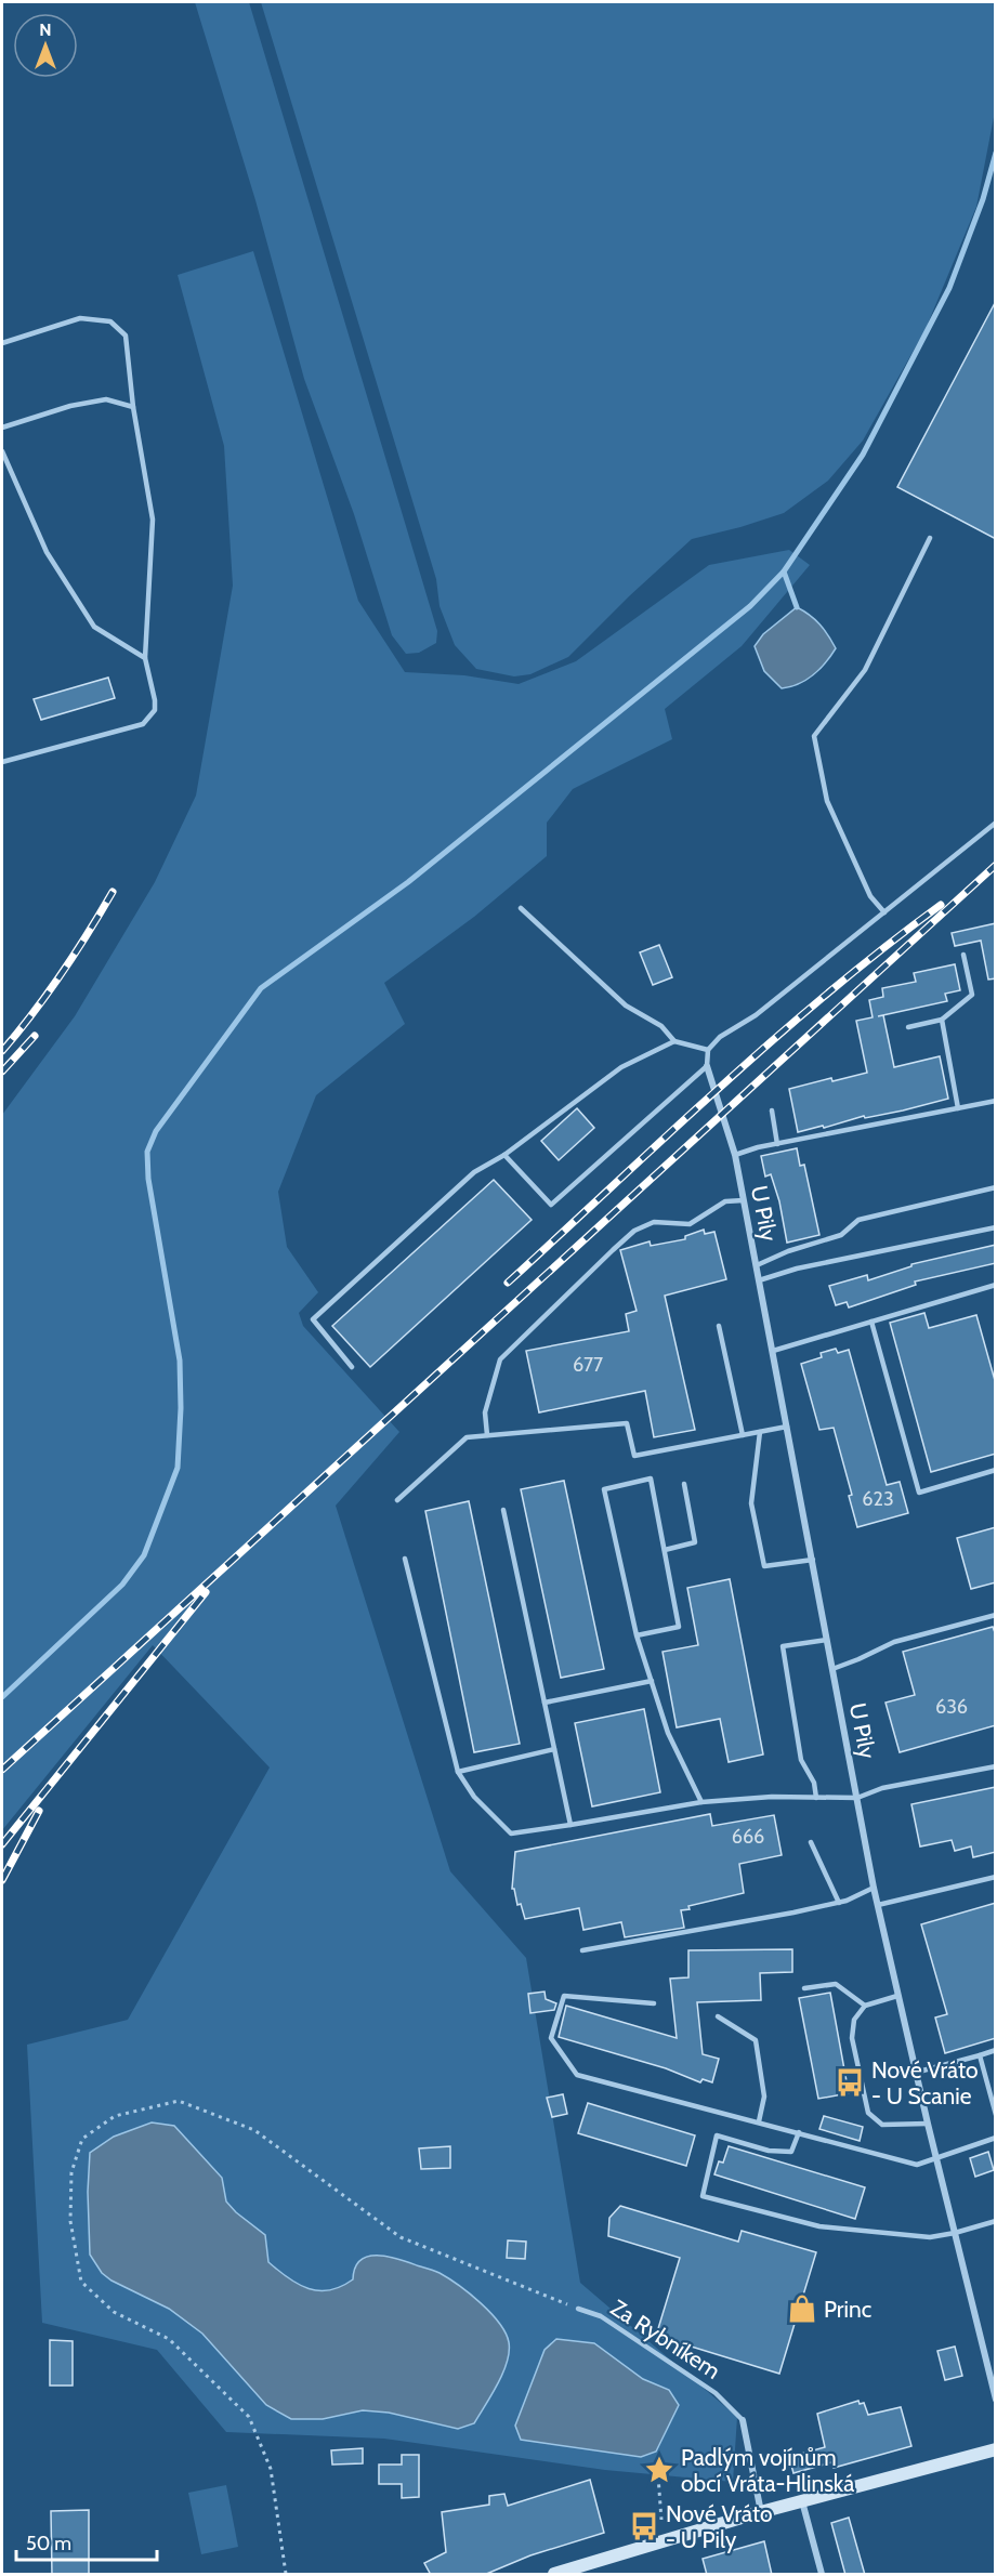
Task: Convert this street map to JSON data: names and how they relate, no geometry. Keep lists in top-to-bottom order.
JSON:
{
  "streets": {
    "street": ["U Pily", "Za Rybníkem"]
  },
  "places": {
    "bus stop": ["Nové Vráto - U Scanie", "Nové Vráto - U Pily"],
    "shop": ["Princ"],
    "place": ["Padlým vojínům obcí Vráta-Hlinská"]
  },
  "house_numbers": [
    "677",
    "623",
    "636",
    "666"
  ],
  "scale_bar": "50 m",
  "north": "top"
}
